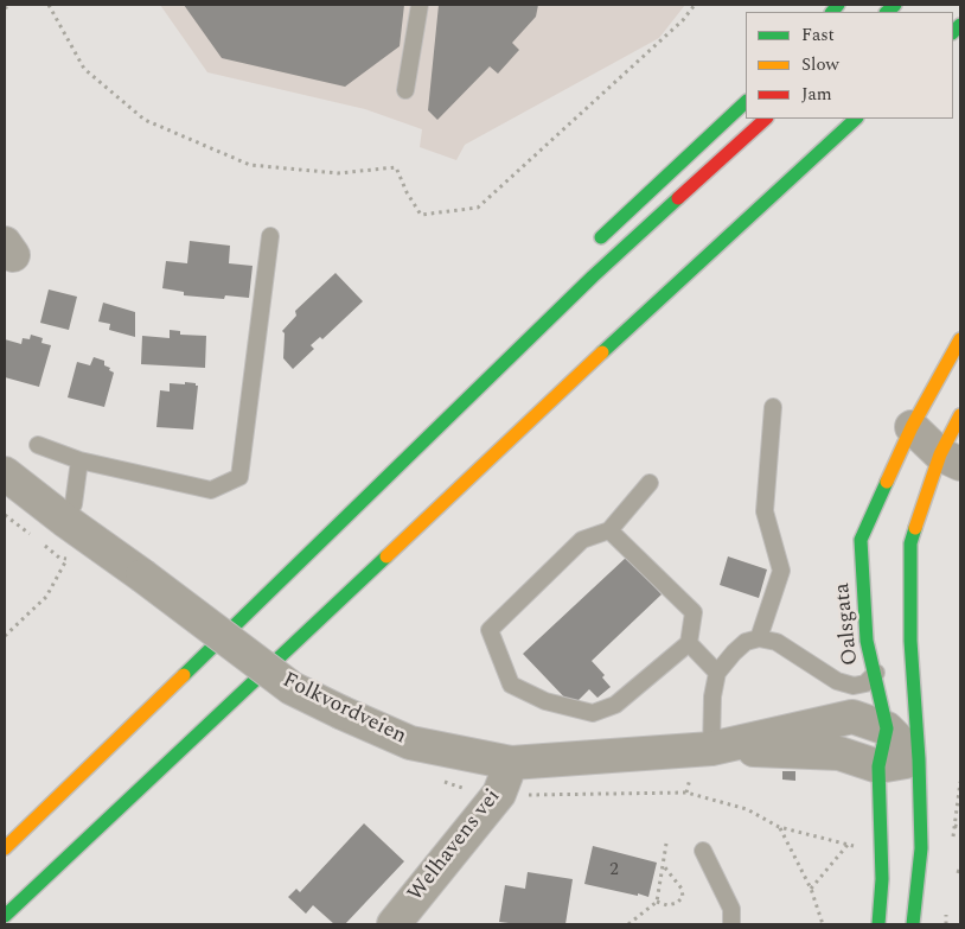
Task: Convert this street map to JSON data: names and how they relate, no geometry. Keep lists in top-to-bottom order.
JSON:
{
  "streets": {
    "main road": ["Oalsgata"],
    "street": ["Folkvordveien", "Welhavens vei"]
  },
  "crossings": [
    ["Oalsgata", "Folkvordveien"],
    ["Folkvordveien", "Welhavens vei"]
  ],
  "house_numbers": ["2"],
  "legend": ["Fast", "Slow", "Jam"]
}
